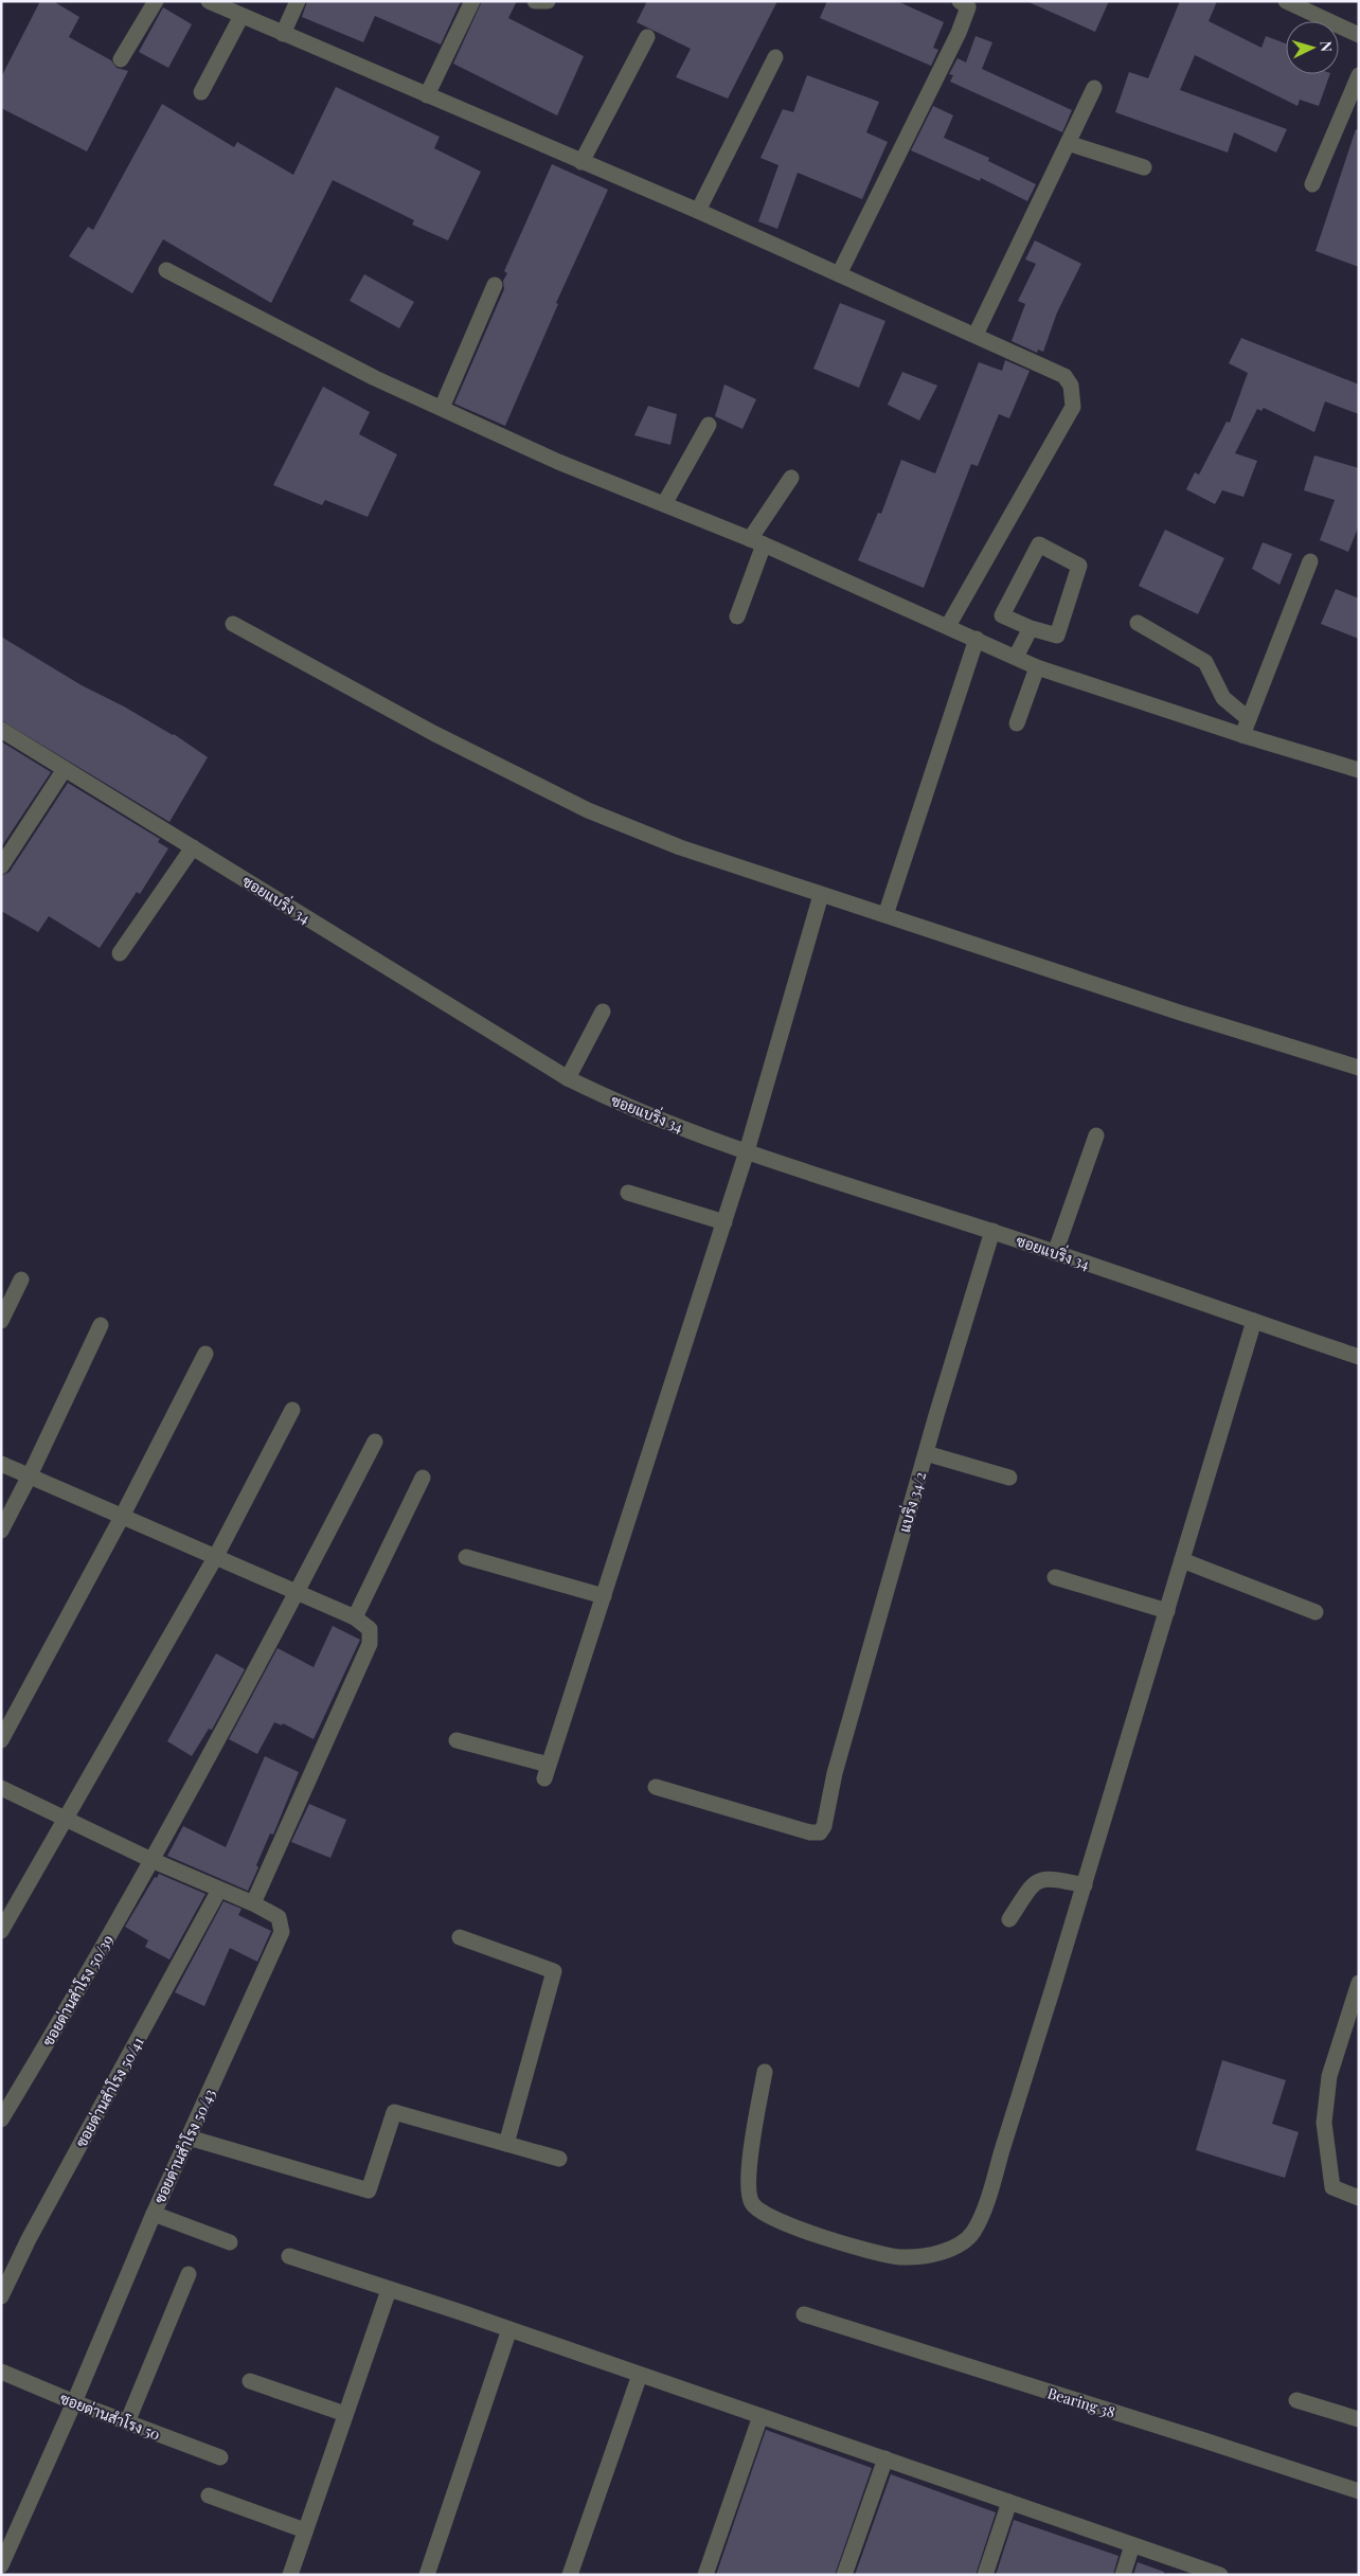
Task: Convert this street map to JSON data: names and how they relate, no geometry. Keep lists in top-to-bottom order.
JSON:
{
  "streets": {
    "street": [
      "ซอยแบริ่ง 34",
      "แบริ่ง 34/2",
      "ซอยด่านสำโรง 50/39",
      "ซอยด่านสำโรง 50/41",
      "ซอยด่านสำโรง 50/43",
      "Bearing 38",
      "ซอยด่านสำโรง 50"
    ]
  },
  "crossings": [
    ["ซอยแบริ่ง 34", "แบริ่ง 34/2"],
    ["ซอยด่านสำโรง 50/39", "ซอยด่านสำโรง 50/43"],
    ["ซอยด่านสำโรง 50/41", "ซอยด่านสำโรง 50/43"],
    ["ซอยด่านสำโรง 50/43", "ซอยด่านสำโรง 50"]
  ],
  "north": "right"
}
